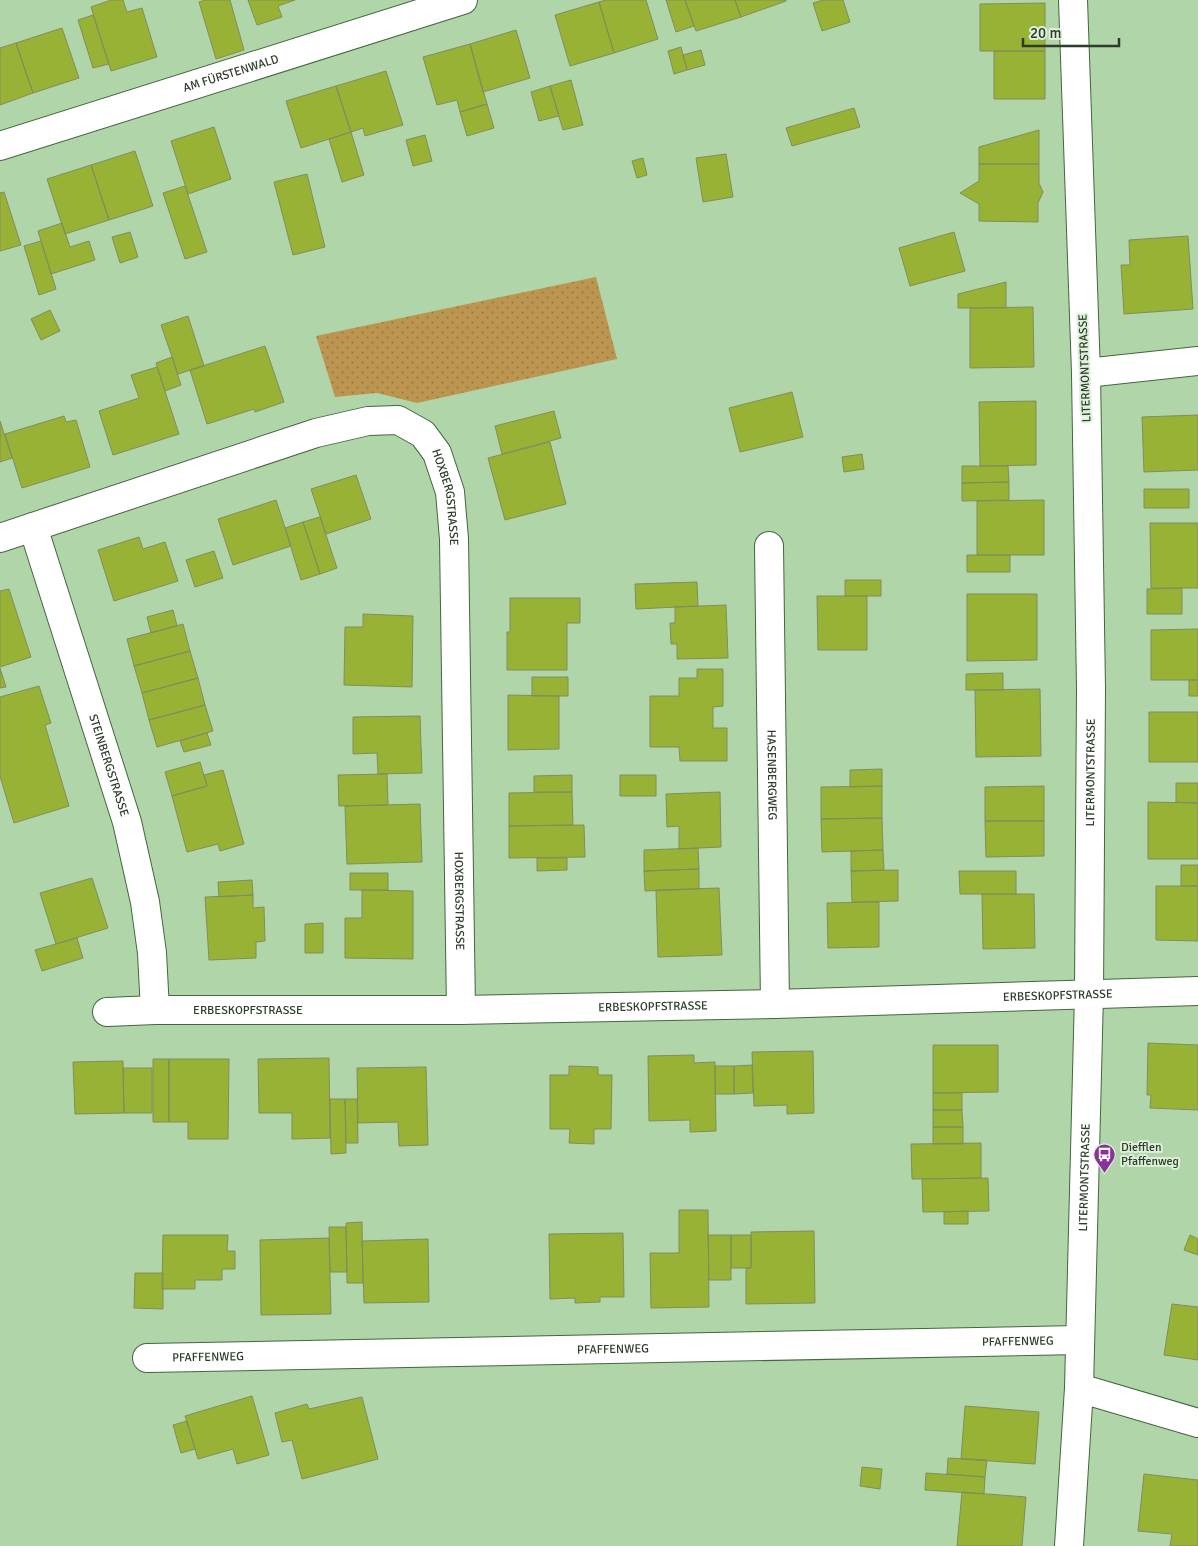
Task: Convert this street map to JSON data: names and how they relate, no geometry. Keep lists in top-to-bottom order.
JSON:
{
  "streets": {
    "street": [
      "AM FÜRSTENWALD",
      "LITERMONTSTRASSE",
      "HOXBERGSTRASSE",
      "STEINBERGSTRASSE",
      "HASENBERGWEG",
      "ERBESKOPFSTRASSE",
      "PFAFFENWEG"
    ]
  },
  "crossings": [
    ["LITERMONTSTRASSE", "ERBESKOPFSTRASSE"],
    ["LITERMONTSTRASSE", "PFAFFENWEG"],
    ["HOXBERGSTRASSE", "STEINBERGSTRASSE"],
    ["HOXBERGSTRASSE", "ERBESKOPFSTRASSE"],
    ["STEINBERGSTRASSE", "ERBESKOPFSTRASSE"],
    ["HASENBERGWEG", "ERBESKOPFSTRASSE"]
  ],
  "places": {
    "bus stop": ["Diefflen Pfaffenweg"]
  },
  "scale_bar": "20 m"
}
